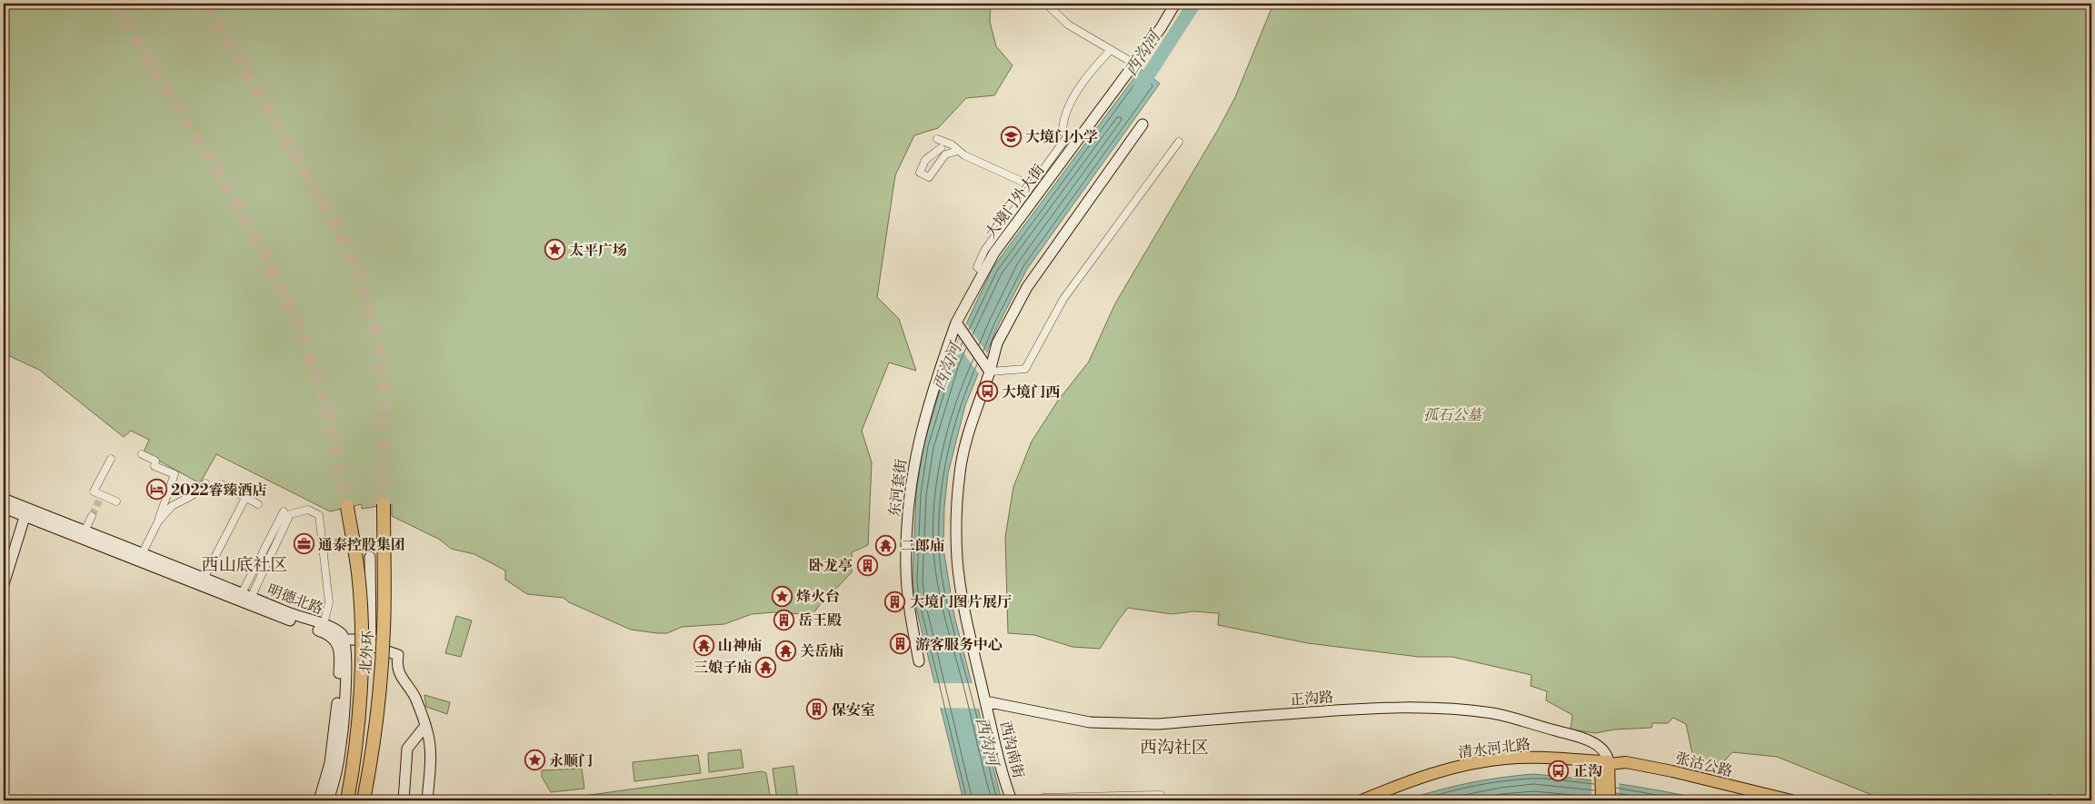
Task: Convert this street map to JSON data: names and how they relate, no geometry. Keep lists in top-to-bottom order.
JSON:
{
  "streets": {
    "highway": ["北外环"],
    "main road": ["清水河北路", "张沽公路"],
    "street": [
      "大境门外大街",
      "东河套街",
      "明德北路",
      "正沟路",
      "西沟南街"
    ]
  },
  "crossings": [
    ["大境门外大街", "东河套街"],
    ["正沟路", "清水河北路"],
    ["正沟路", "西沟南街"],
    ["正沟路", "张沽公路"],
    ["清水河北路", "张沽公路"]
  ],
  "districts": ["西山底社区", "西沟社区"],
  "water": ["西沟河"],
  "parks": ["孤石公墓"],
  "places": {
    "school or university": ["大境门小学"],
    "place": ["太平广场", "烽火台", "永顺门"],
    "bus stop": ["大境门西", "正沟"],
    "hotel": ["2022睿臻酒店"],
    "office": ["通泰控股集团"],
    "temple": [
      "二郎庙",
      "山神庙",
      "关岳庙",
      "三娘子庙"
    ],
    "building": [
      "卧龙亭",
      "大境门图片展厅",
      "岳王殿",
      "游客服务中心",
      "保安室"
    ]
  }
}
